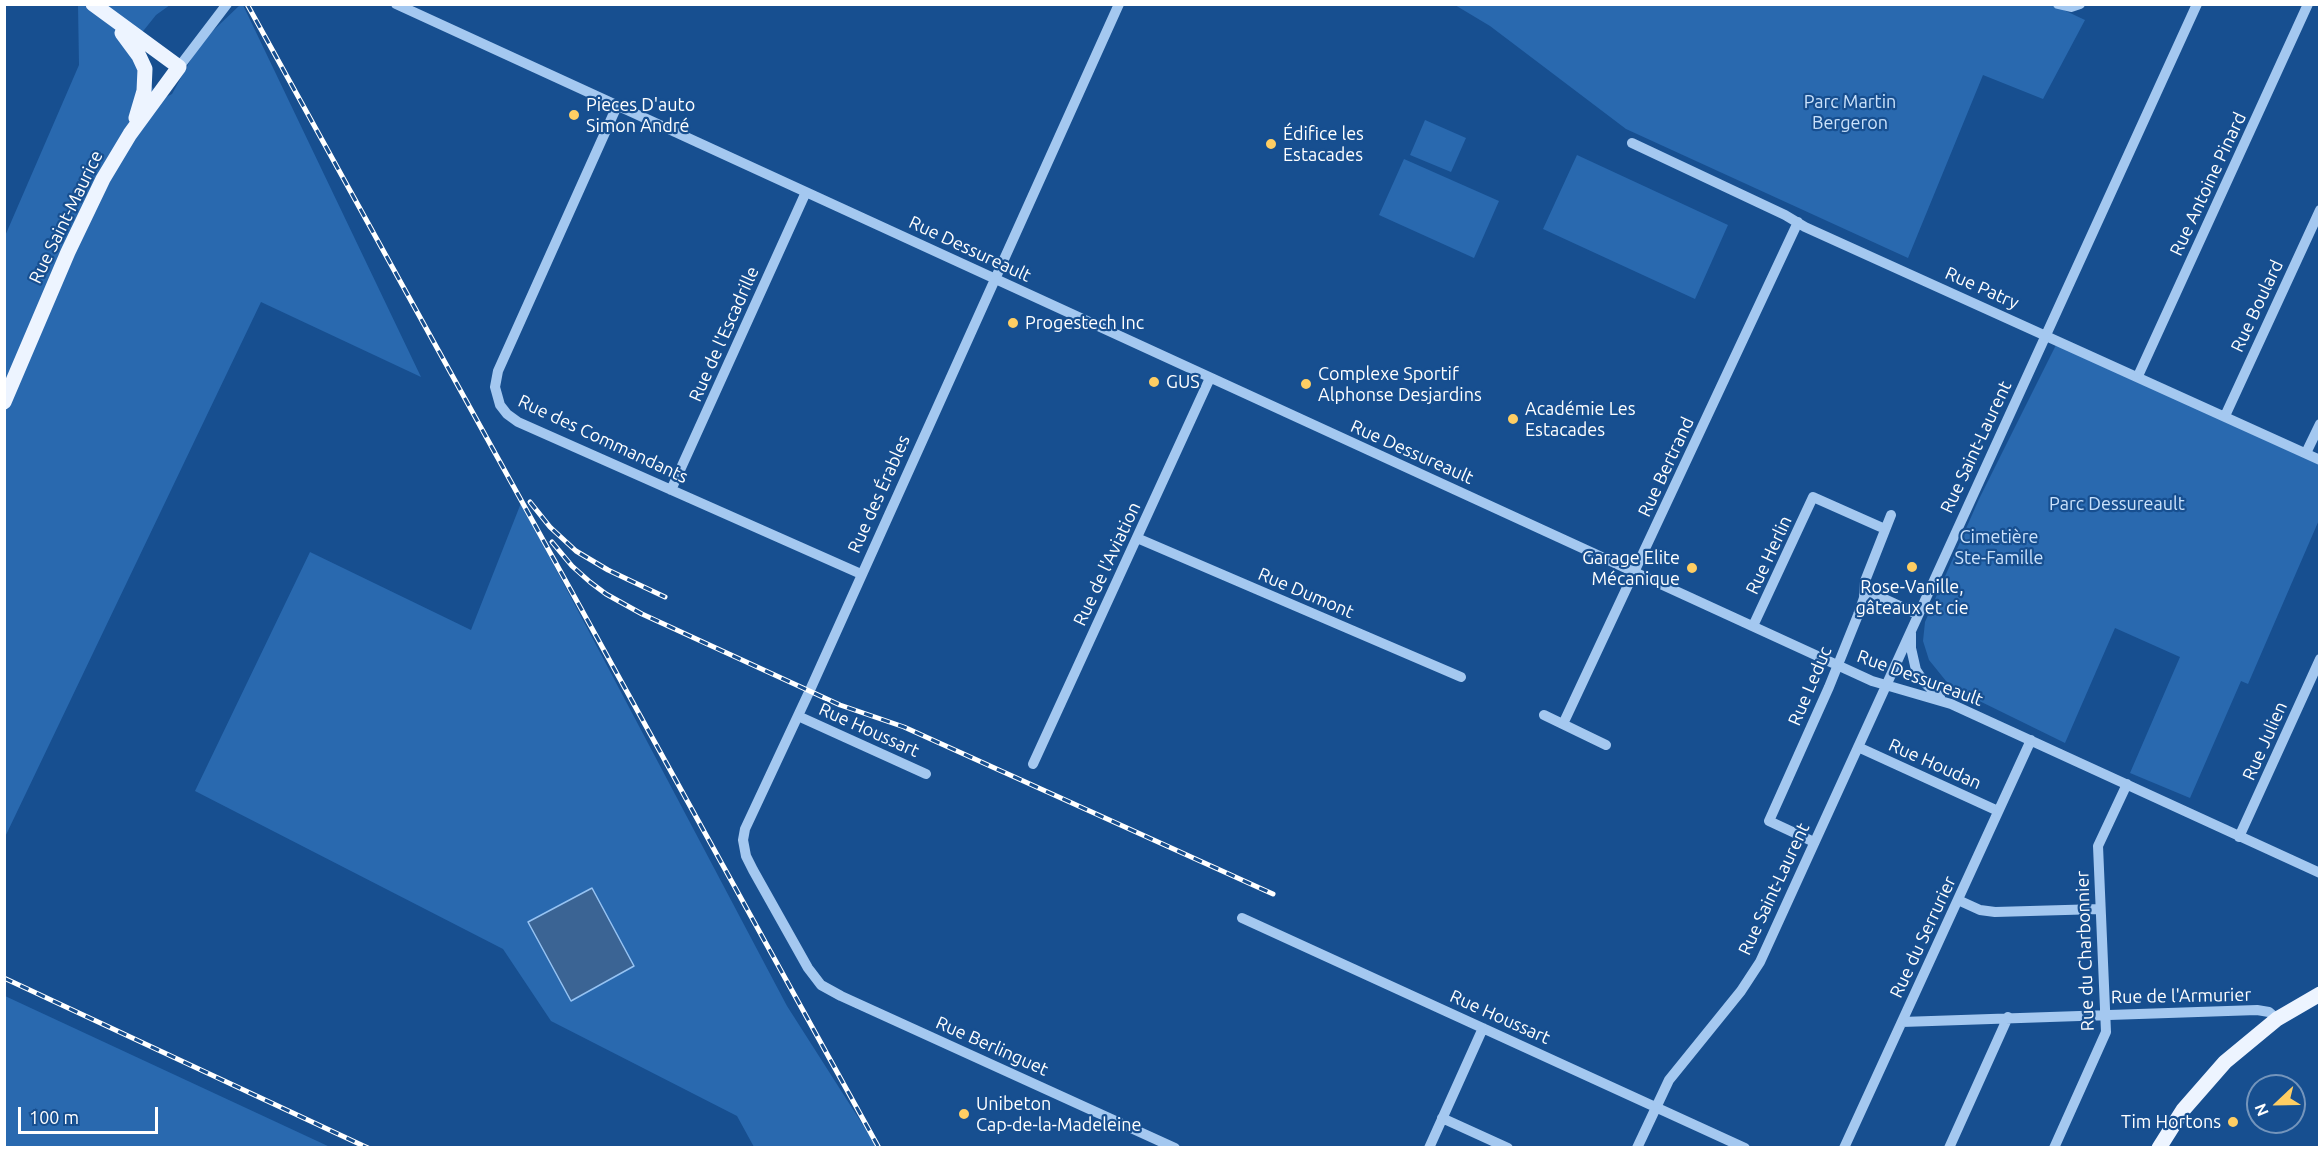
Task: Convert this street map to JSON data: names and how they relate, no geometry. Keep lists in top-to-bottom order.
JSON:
{
  "streets": {
    "main road": ["Rue Saint-Maurice"],
    "street": [
      "Rue Antoine Pinard",
      "Rue Dessureault",
      "Rue Patry",
      "Rue Boulard",
      "Rue de l'Escadrille",
      "Rue des Commandants",
      "Rue Saint-Laurent",
      "Rue Bertrand",
      "Rue des Érables",
      "Rue Herlin",
      "Rue de l'Aviation",
      "Rue Dumont",
      "Rue Leduc",
      "Rue Houssart",
      "Rue Julien",
      "Rue Houdan",
      "Rue du Serrurier",
      "Rue du Charbonnier",
      "Rue de l'Armurier",
      "Rue Berlinguet"
    ]
  },
  "crossings": [
    ["Rue Antoine Pinard", "Rue Patry"],
    ["Rue Dessureault", "Rue de l'Escadrille"],
    ["Rue Dessureault", "Rue des Commandants"],
    ["Rue Dessureault", "Rue Saint-Laurent"],
    ["Rue Dessureault", "Rue Bertrand"],
    ["Rue Dessureault", "Rue des Érables"],
    ["Rue Dessureault", "Rue Herlin"],
    ["Rue Dessureault", "Rue de l'Aviation"],
    ["Rue Dessureault", "Rue Leduc"],
    ["Rue Dessureault", "Rue Julien"],
    ["Rue Dessureault", "Rue du Serrurier"],
    ["Rue Dessureault", "Rue du Charbonnier"],
    ["Rue Patry", "Rue Boulard"],
    ["Rue Patry", "Rue Saint-Laurent"],
    ["Rue Patry", "Rue Bertrand"],
    ["Rue de l'Escadrille", "Rue des Commandants"],
    ["Rue des Commandants", "Rue des Érables"],
    ["Rue Saint-Laurent", "Rue Leduc"],
    ["Rue Saint-Laurent", "Rue Houssart"],
    ["Rue Saint-Laurent", "Rue Houdan"],
    ["Rue des Érables", "Rue Houssart"],
    ["Rue des Érables", "Rue Berlinguet"],
    ["Rue Herlin", "Rue Leduc"],
    ["Rue de l'Aviation", "Rue Dumont"],
    ["Rue Houdan", "Rue du Serrurier"],
    ["Rue du Serrurier", "Rue de l'Armurier"],
    ["Rue du Charbonnier", "Rue de l'Armurier"]
  ],
  "parks": ["Parc Martin Bergeron", "Parc Dessureault", "Cimetière Ste-Famille"],
  "places": [
    "Pieces D'auto Simon André",
    "Édifice les Estacades",
    "Progestech Inc",
    "GUS",
    "Complexe Sportif Alphonse Desjardins",
    "Académie Les Estacades",
    "Rose-Vanille, gâteaux et cie",
    "Garage Elite Mécanique",
    "Unibeton Cap-de-la-Madeleine",
    "Tim Hortons"
  ],
  "scale_bar": "100 m",
  "north": "left"
}
